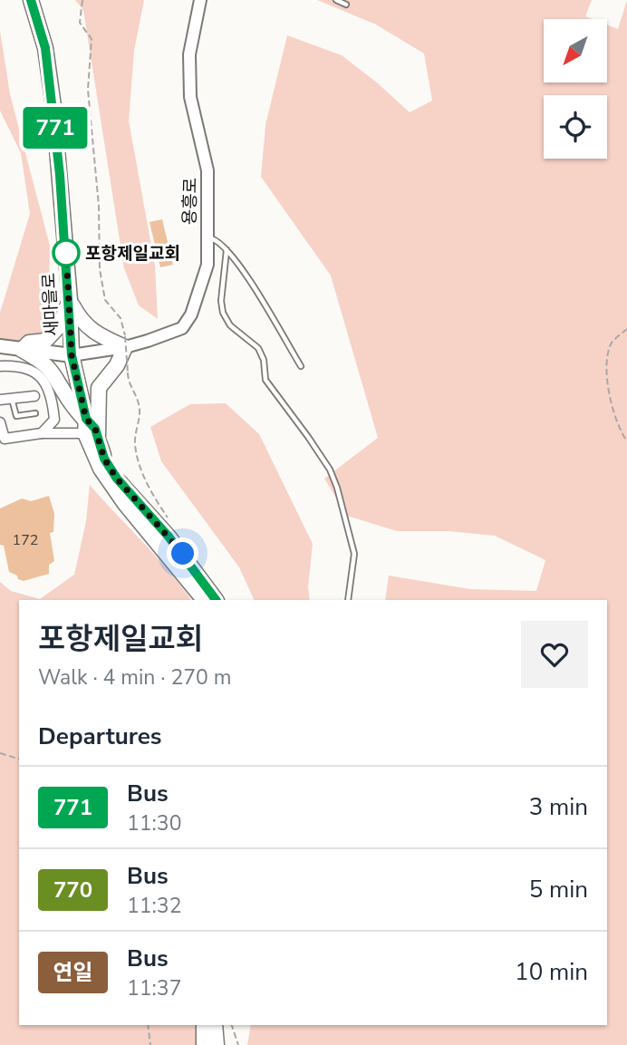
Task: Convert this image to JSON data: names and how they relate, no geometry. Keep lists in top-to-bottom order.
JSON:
{
  "streets": {
    "main road": ["용흥로", "새마을로"]
  },
  "crossings": [
    ["용흥로", "새마을로"]
  ],
  "places": ["포항제일교회"],
  "lines": ["bus line 771"],
  "house_numbers": ["172"],
  "north": "bottom left",
  "page": {
    "on_map": "771",
    "heading": [
      ["포항제일교회", "Walk · 4 min · 270 m"],
      "Departures"
    ],
    "list": [
      {
        "mark": "771",
        "name": "Bus",
        "note": "11:30",
        "value": "3 min"
      },
      {
        "mark": "770",
        "name": "Bus",
        "note": "11:32",
        "value": "5 min"
      },
      {
        "mark": "연일",
        "name": "Bus",
        "note": "11:37",
        "value": "10 min"
      }
    ]
  }
}
